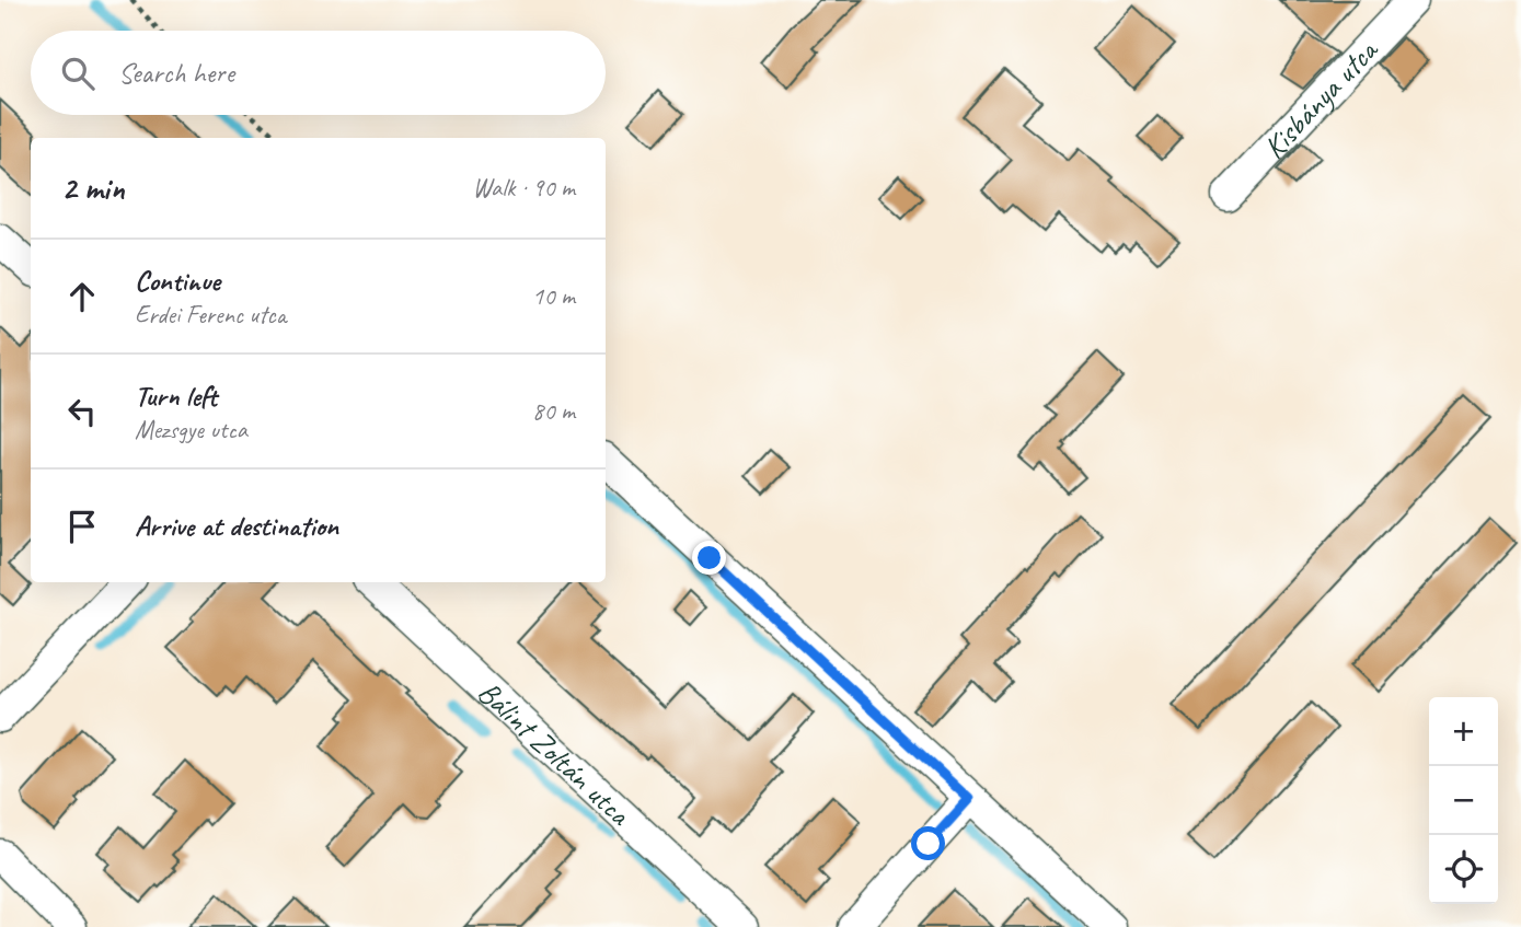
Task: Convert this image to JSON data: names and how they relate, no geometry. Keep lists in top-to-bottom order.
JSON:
{
  "streets": {
    "street": ["Kisbánya utca", "Bálint Zoltán utca"]
  },
  "page": {
    "search": "Search here",
    "heading": ["2 min", "Walk · 90 m"],
    "list": [
      ["Continue", "Erdei Ferenc utca", "10 m"],
      ["Turn left", "Mezsgye utca", "80 m"],
      "Arrive at destination"
    ],
    "map_buttons": ["+", "−"]
  }
}
